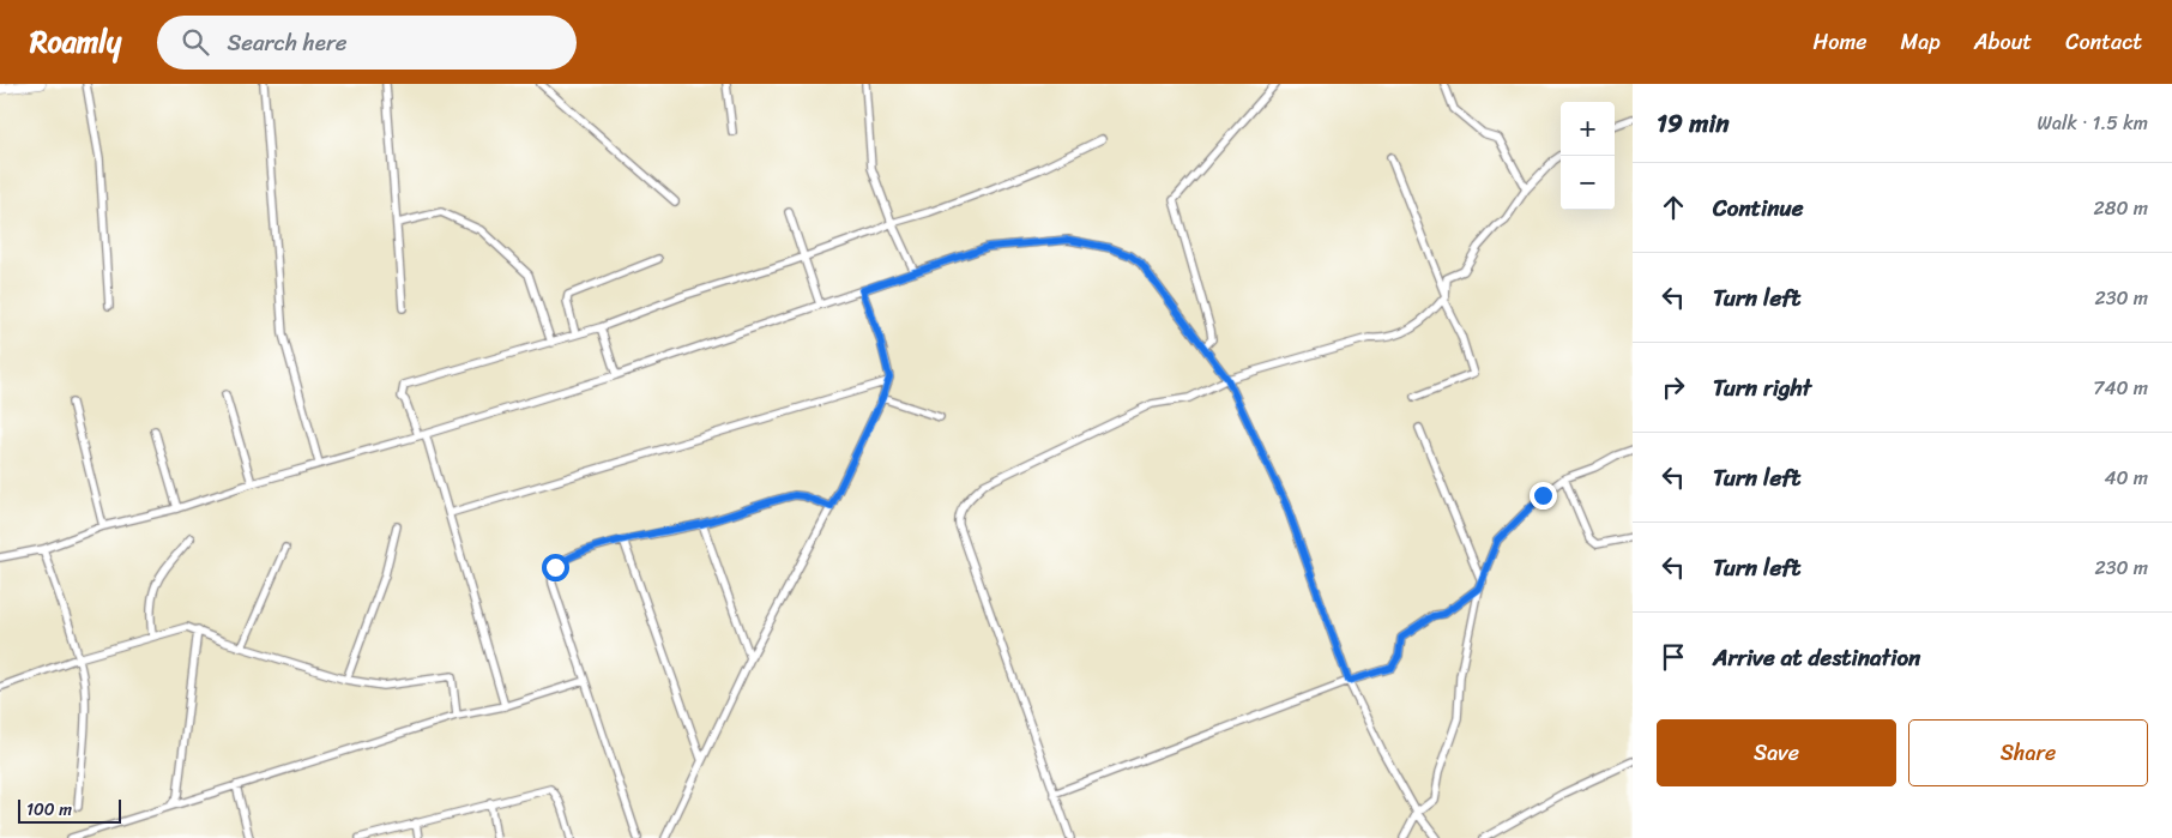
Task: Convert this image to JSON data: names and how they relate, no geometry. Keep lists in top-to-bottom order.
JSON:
{
  "scale_bar": "100 m",
  "page": {
    "header": "Roamly",
    "search": "Search here",
    "nav": [
      "Home",
      "Map",
      "About",
      "Contact"
    ],
    "heading": ["19 min", "Walk · 1.5 km"],
    "map_buttons": ["+", "−"],
    "list": [
      ["Continue", "280 m"],
      ["Turn left", "230 m"],
      ["Turn right", "740 m"],
      ["Turn left", "40 m"],
      ["Turn left", "230 m"],
      "Arrive at destination"
    ],
    "buttons": ["Save", "Share"],
    "scale": "100 m"
  }
}
